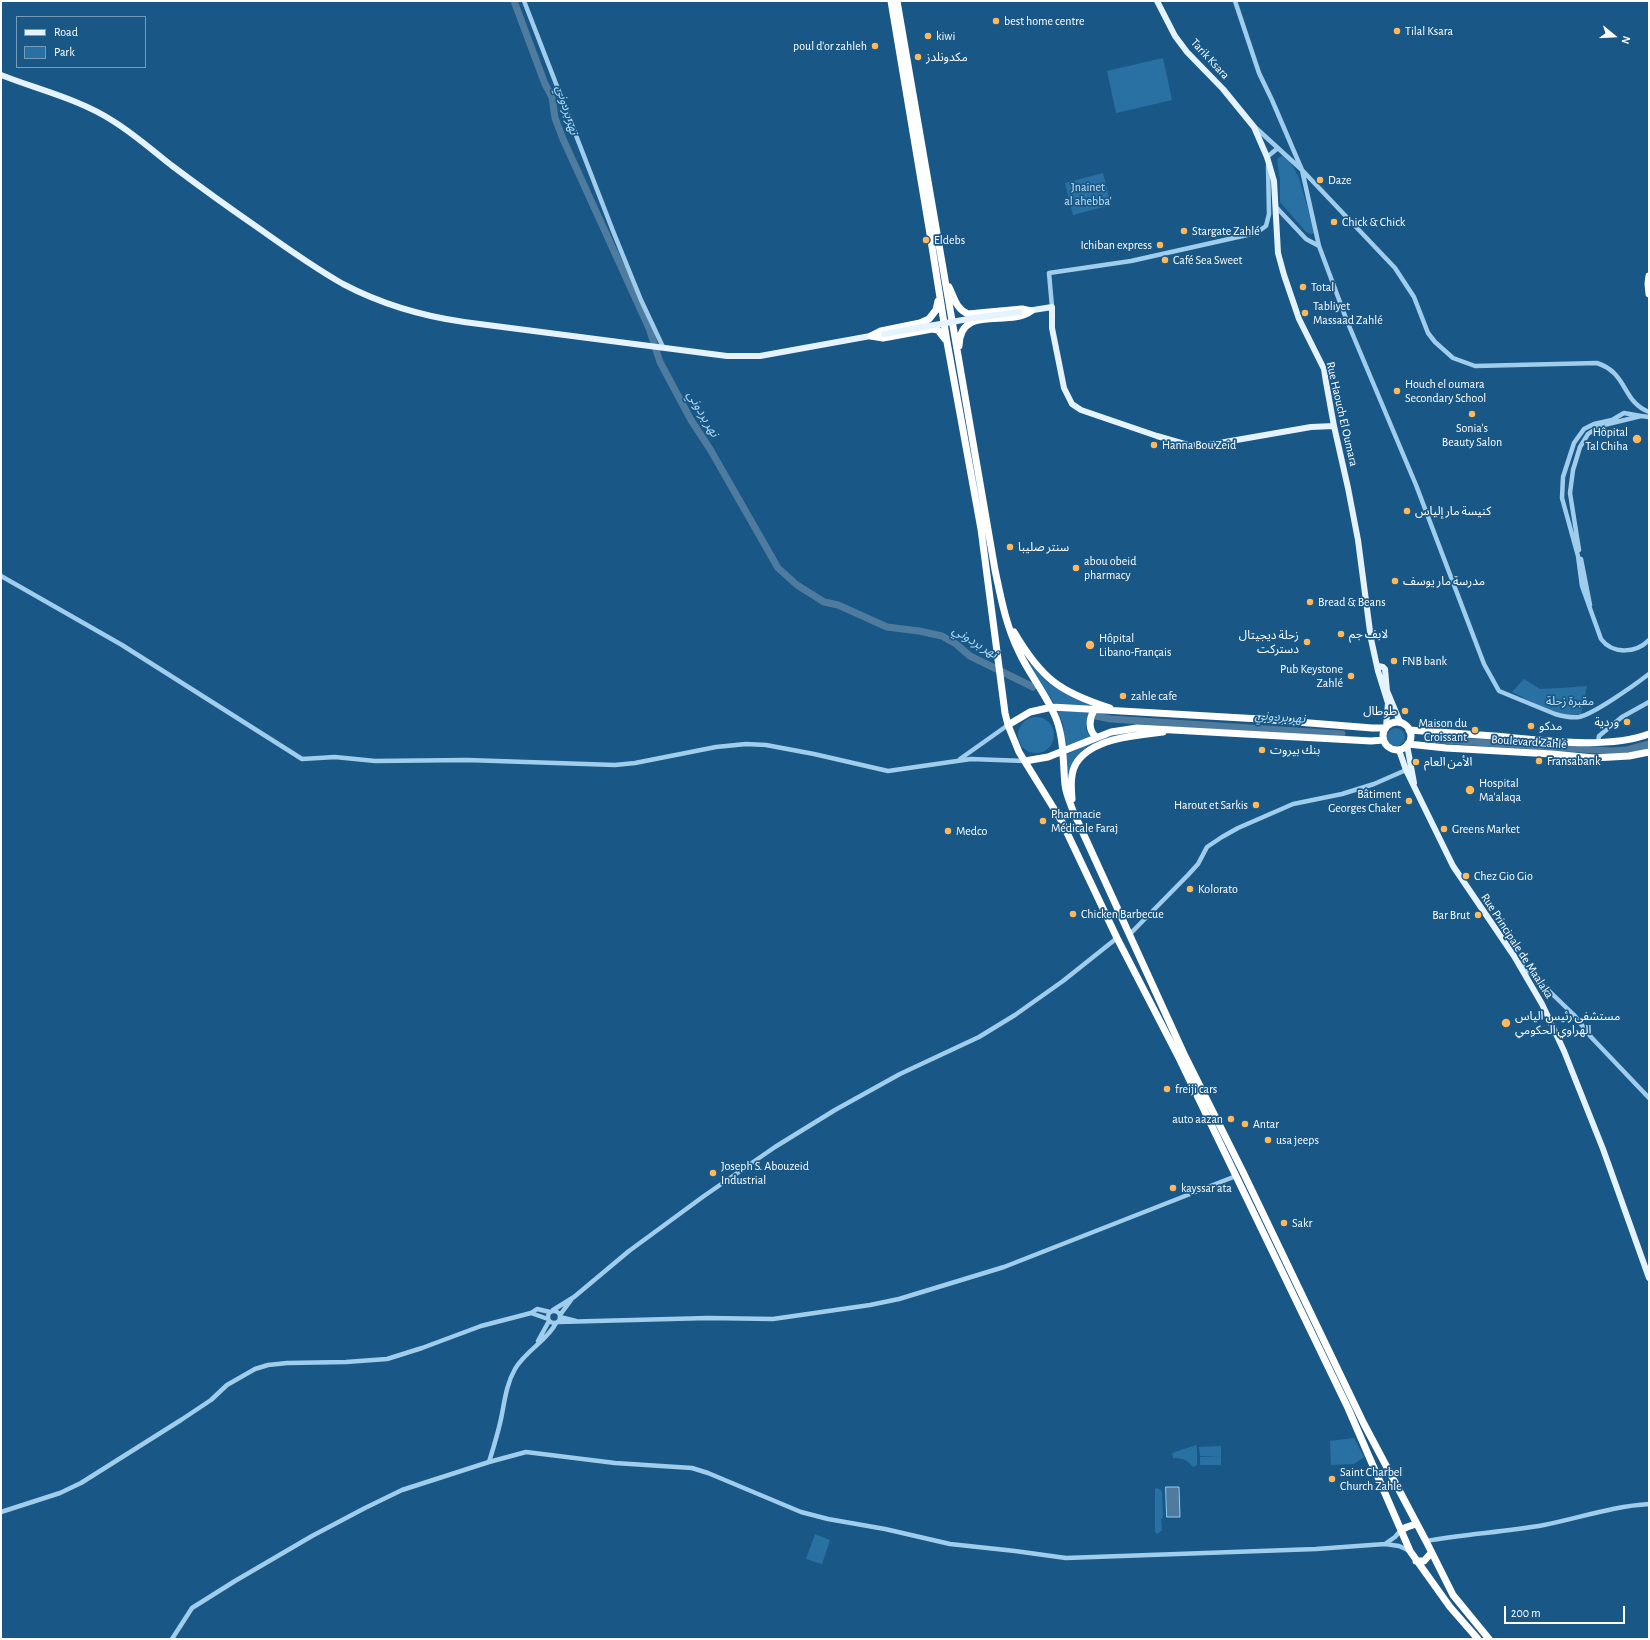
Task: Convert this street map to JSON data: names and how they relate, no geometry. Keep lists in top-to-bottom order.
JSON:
{
  "streets": {
    "highway": ["Boulevard Zahlé"],
    "main road": ["Tarik Ksara", "Rue Haouch El Oumara", "Rue Principale de Maalaka"]
  },
  "crossings": [
    ["Tarik Ksara", "Rue Haouch El Oumara"],
    ["Rue Haouch El Oumara", "Boulevard Zahlé"],
    ["Rue Haouch El Oumara", "Rue Principale de Maalaka"],
    ["Boulevard Zahlé", "Rue Principale de Maalaka"]
  ],
  "water": ["نهر بردوني"],
  "parks": ["Jnainet al ahebba'", "مقبرة زحلة"],
  "places": [
    "best home centre",
    "Tilal Ksara",
    "kiwi",
    "poul d'or zahleh",
    "مكدونلدز",
    "Daze",
    "Chick & Chick",
    "Stargate Zahlé",
    "Eldebs",
    "Ichiban express",
    "Café Sea Sweet",
    "Total",
    "Tabliyet Massaad Zahlé",
    "Houch el oumara Secondary School",
    "Sonia's Beauty Salon",
    "Hôpital Tal Chiha",
    "Hanna Bou Zeid",
    "كنيسة مار إلياس",
    "سنتر صليبا",
    "abou obeid pharmacy",
    "مدرسة مار يوسف",
    "Bread & Beans",
    "لابف جم",
    "زحلة ديجيتال دستركت",
    "Hôpital Libano-Français",
    "FNB bank",
    "Pub Keystone Zahlé",
    "zahle cafe",
    "طوطال",
    "وردية",
    "مدكو",
    "Maison du Croissant",
    "بنك بيروت",
    "Fransabank",
    "الأمن العام",
    "Hospital Ma'alaqa",
    "Bâtiment Georges Chaker",
    "Harout et Sarkis",
    "Pharmacie Médicale Faraj",
    "Greens Market",
    "Medco",
    "Chez Gio Gio",
    "Kolorato",
    "Chicken Barbecue",
    "Bar Brut",
    "مستشفى رئيس الياس الهراوي الحكومي",
    "freiji cars",
    "auto aazan",
    "Antar",
    "usa jeeps",
    "Joseph S. Abouzeid Industrial",
    "kayssar ata",
    "Sakr",
    "Saint Charbel Church Zahle"
  ],
  "legend": ["Road", "Park"],
  "scale_bar": "200 m",
  "north": "right"
}
